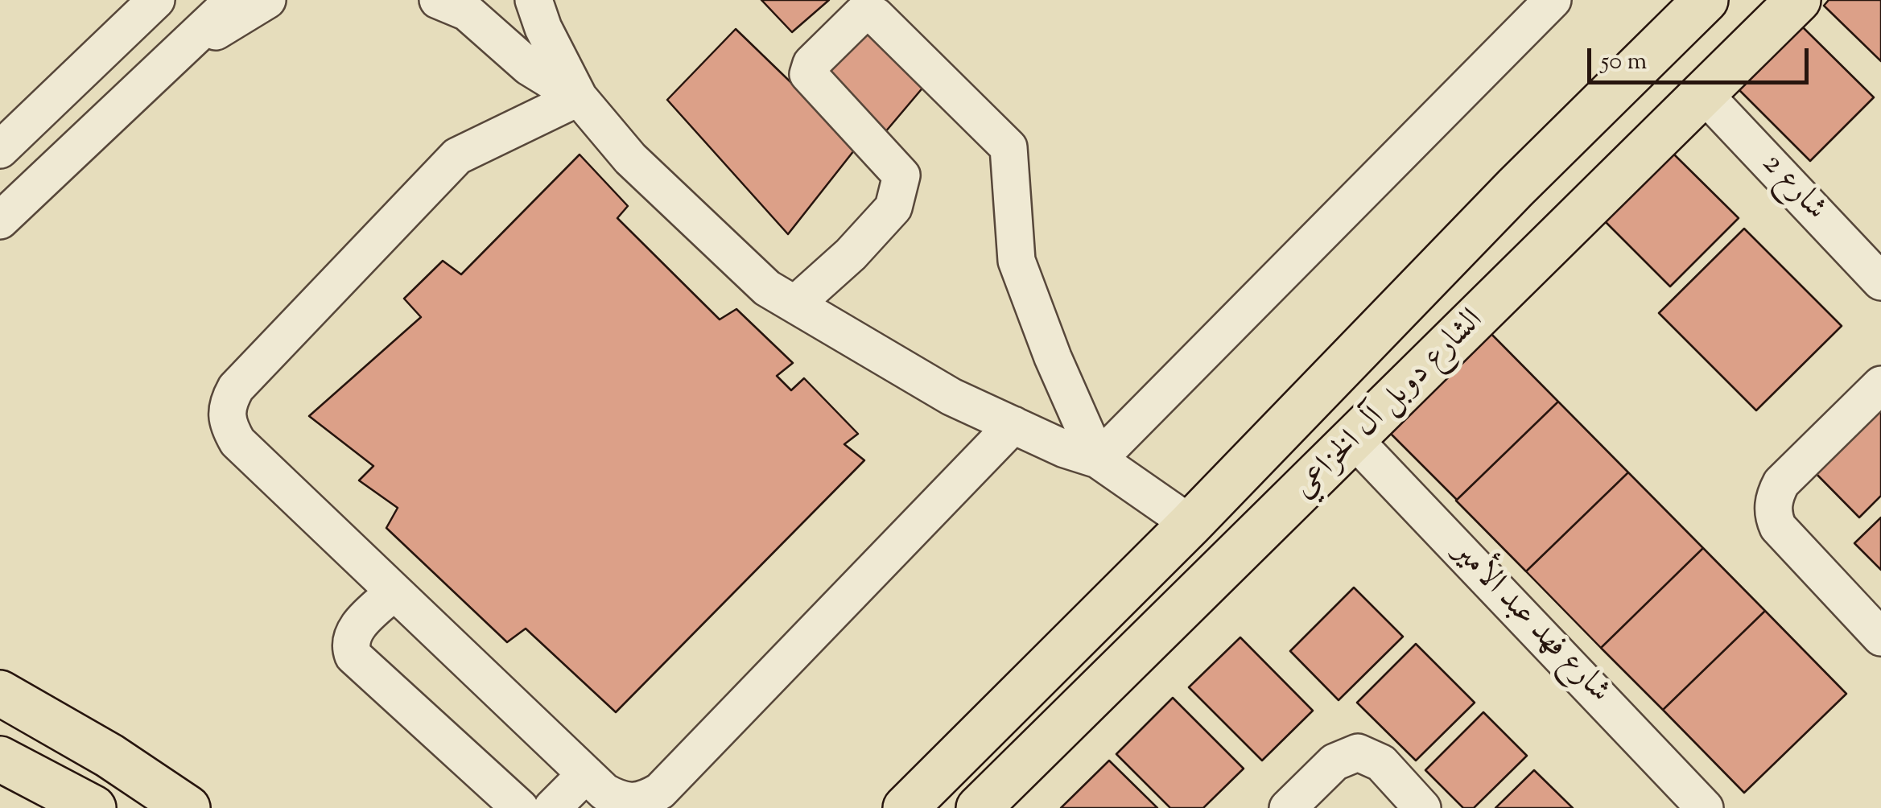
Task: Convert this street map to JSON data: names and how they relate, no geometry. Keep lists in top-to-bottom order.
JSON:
{
  "streets": {
    "main road": ["الشارع دوبل آل الخزاعي"],
    "street": ["شارع 2", "شارع فهد عبد الأمير"]
  },
  "crossings": [
    ["شارع 2", "الشارع دوبل آل الخزاعي"],
    ["الشارع دوبل آل الخزاعي", "شارع فهد عبد الأمير"]
  ],
  "scale_bar": "50 m"
}
